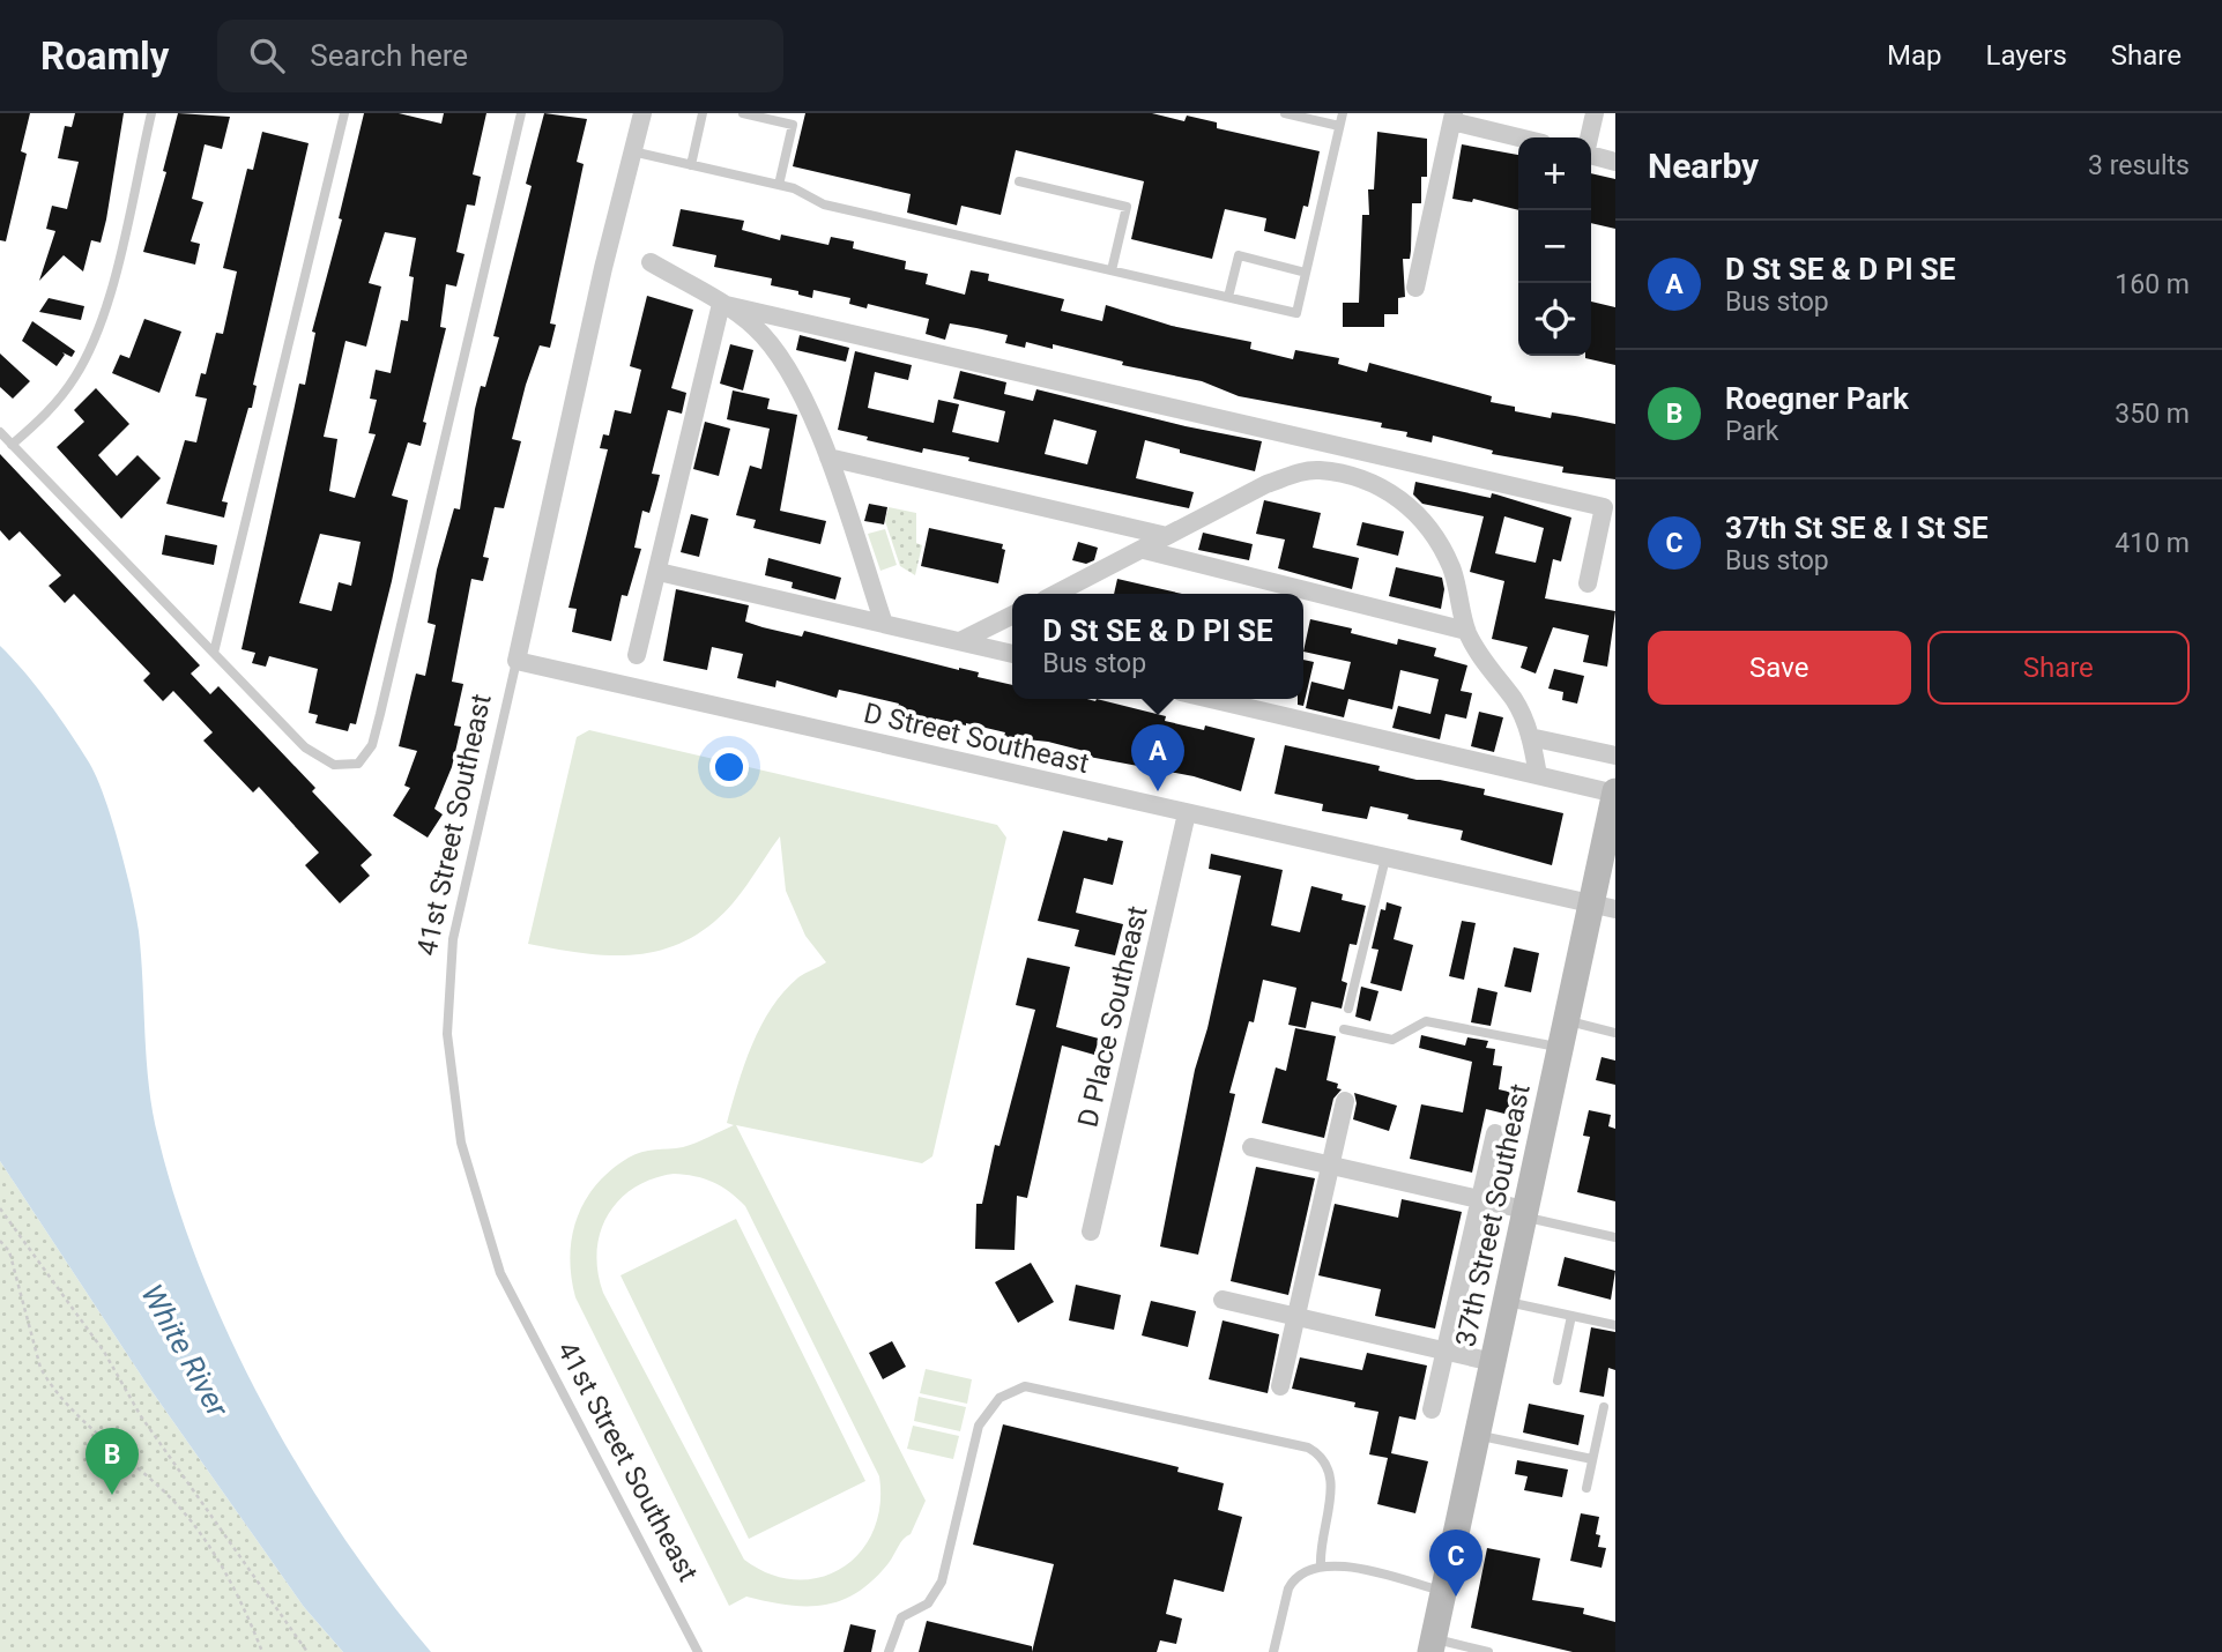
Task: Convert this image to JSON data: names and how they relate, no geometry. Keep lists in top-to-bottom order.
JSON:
{
  "streets": {
    "street": [
      "D Street Southeast",
      "41st Street Southeast",
      "D Place Southeast",
      "37th Street Southeast"
    ]
  },
  "crossings": [
    ["D Street Southeast", "41st Street Southeast"],
    ["D Street Southeast", "D Place Southeast"],
    ["D Street Southeast", "37th Street Southeast"]
  ],
  "water": ["White River"],
  "page": {
    "header": "Roamly",
    "search": "Search here",
    "nav": ["Map", "Layers", "Share"],
    "heading": ["Nearby", "3 results"],
    "map_buttons": ["+", "−"],
    "list": [
      {
        "mark": "A",
        "name": "D St SE & D Pl SE",
        "note": "Bus stop",
        "value": "160 m"
      },
      {
        "mark": "B",
        "name": "Roegner Park",
        "note": "Park",
        "value": "350 m"
      },
      {
        "mark": "C",
        "name": "37th St SE & I St SE",
        "note": "Bus stop",
        "value": "410 m"
      }
    ],
    "popup": ["D St SE & D Pl SE", "Bus stop"],
    "buttons": ["Save", "Share"],
    "pins": ["A", "B", "C"]
  }
}
